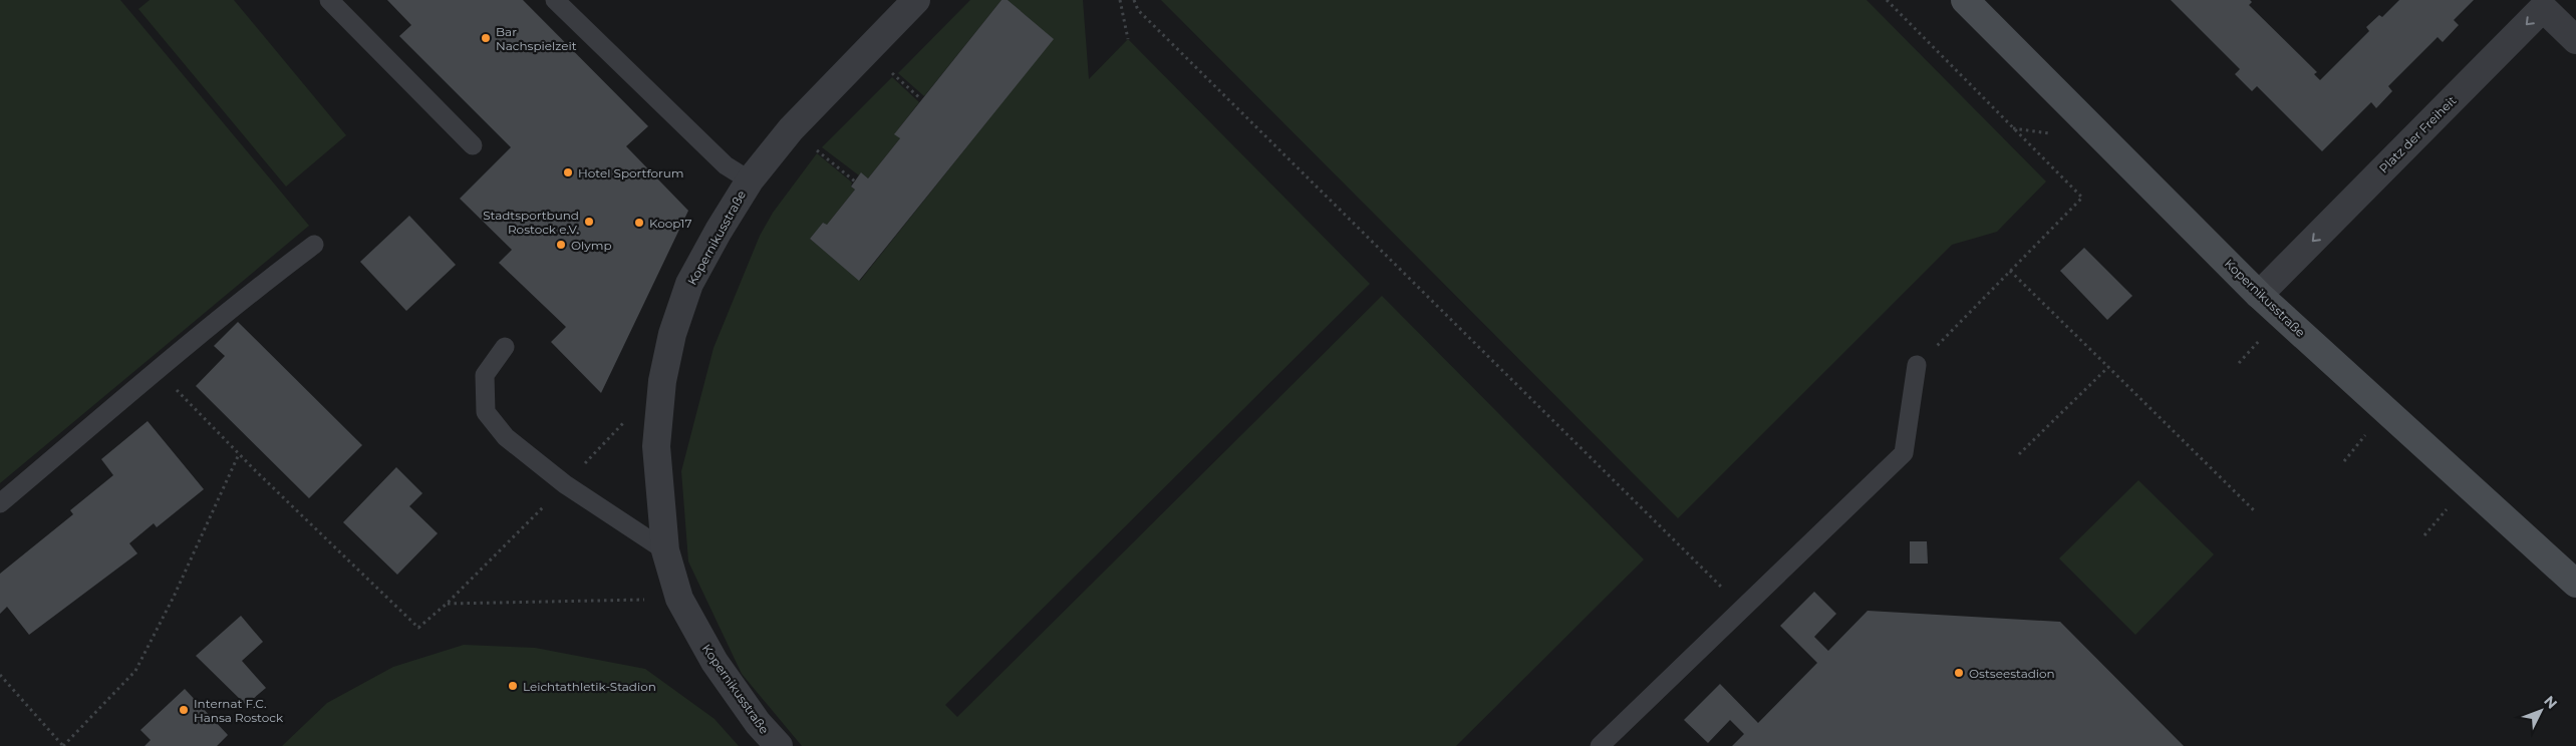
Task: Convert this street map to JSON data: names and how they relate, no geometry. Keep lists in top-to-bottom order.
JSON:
{
  "streets": {
    "street": ["Platz der Freiheit", "Kopernikusstraße"]
  },
  "crossings": [
    ["Platz der Freiheit", "Kopernikusstraße"]
  ],
  "one_way": ["Platz der Freiheit"],
  "places": [
    "Bar Nachspielzeit",
    "Hotel Sportforum",
    "Stadtsportbund Rostock e.V.",
    "Koop17",
    "Olymp",
    "Ostseestadion",
    "Leichtathletik-Stadion",
    "Internat F.C. Hansa Rostock"
  ],
  "north": "top right"
}
